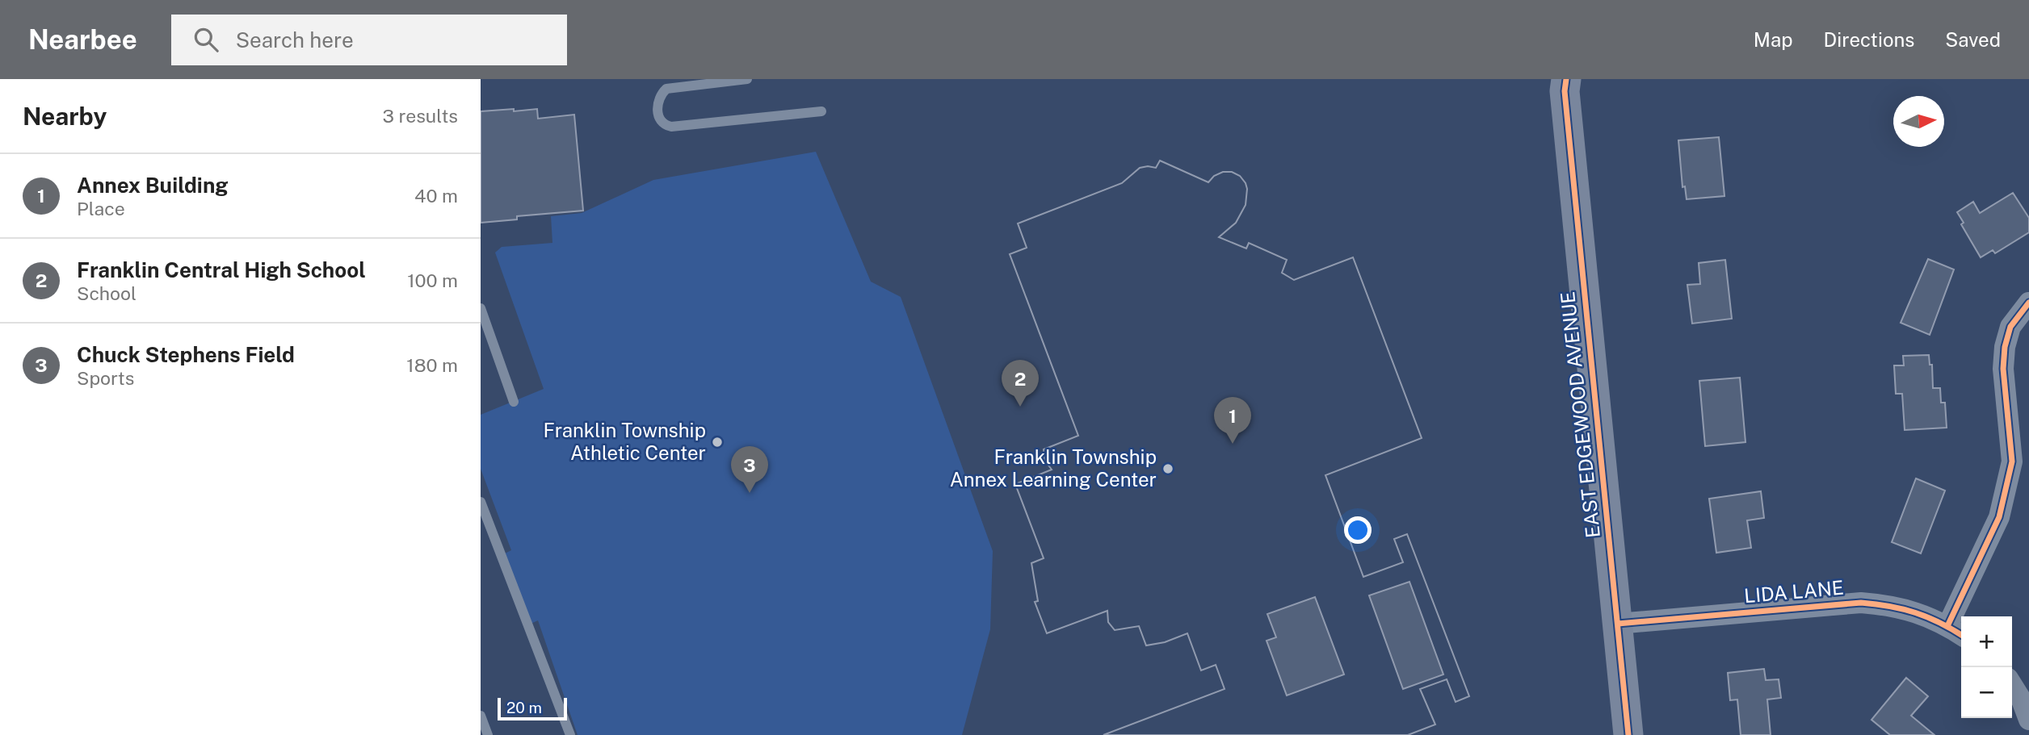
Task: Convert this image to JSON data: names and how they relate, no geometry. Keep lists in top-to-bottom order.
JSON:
{
  "streets": {
    "main road": ["EAST EDGEWOOD AVENUE"],
    "street": ["LIDA LANE"]
  },
  "crossings": [
    ["EAST EDGEWOOD AVENUE", "LIDA LANE"]
  ],
  "places": ["Franklin Township Athletic Center", "Franklin Township Annex Learning Center"],
  "scale_bar": "20 m",
  "north": "right",
  "page": {
    "header": "Nearbee",
    "search": "Search here",
    "nav": ["Map", "Directions", "Saved"],
    "heading": ["Nearby", "3 results"],
    "list": [
      {
        "mark": "1",
        "name": "Annex Building",
        "note": "Place",
        "value": "40 m"
      },
      {
        "mark": "2",
        "name": "Franklin Central High School",
        "note": "School",
        "value": "100 m"
      },
      {
        "mark": "3",
        "name": "Chuck Stephens Field",
        "note": "Sports",
        "value": "180 m"
      }
    ],
    "pins": ["2", "1", "3"],
    "map_buttons": ["+", "−"],
    "scale": "20 m"
  }
}
